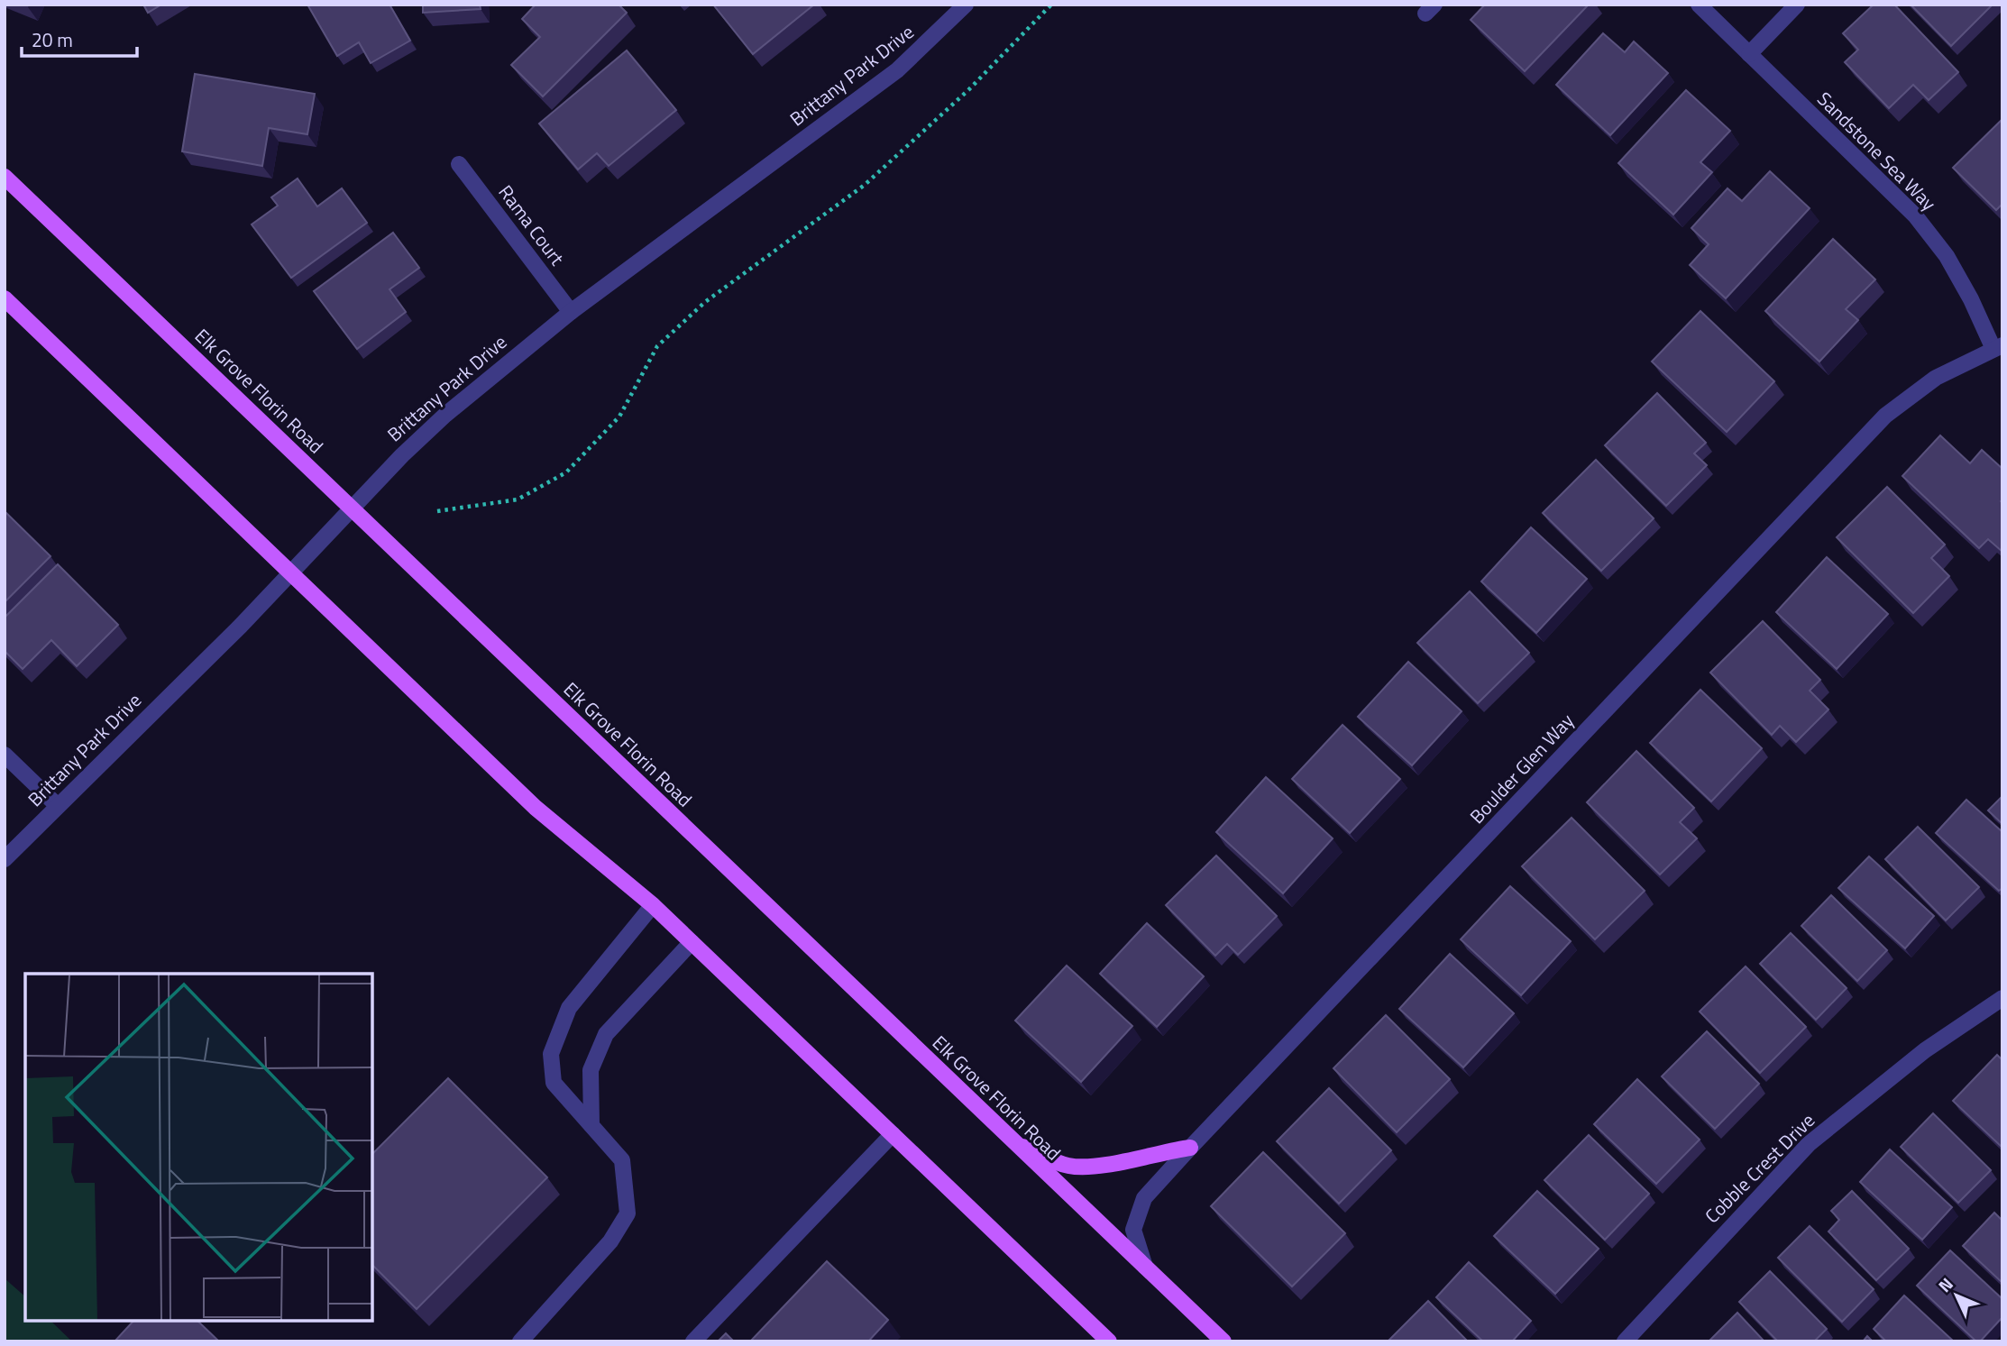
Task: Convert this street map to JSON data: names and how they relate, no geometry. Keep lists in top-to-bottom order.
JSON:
{
  "streets": {
    "main road": ["Elk Grove Florin Road"],
    "street": [
      "Brittany Park Drive",
      "Sandstone Sea Way",
      "Rama Court",
      "Boulder Glen Way",
      "Cobble Crest Drive"
    ]
  },
  "crossings": [
    ["Brittany Park Drive", "Rama Court"],
    ["Brittany Park Drive", "Elk Grove Florin Road"],
    ["Sandstone Sea Way", "Boulder Glen Way"],
    ["Elk Grove Florin Road", "Boulder Glen Way"]
  ],
  "scale_bar": "20 m",
  "north": "top left"
}
